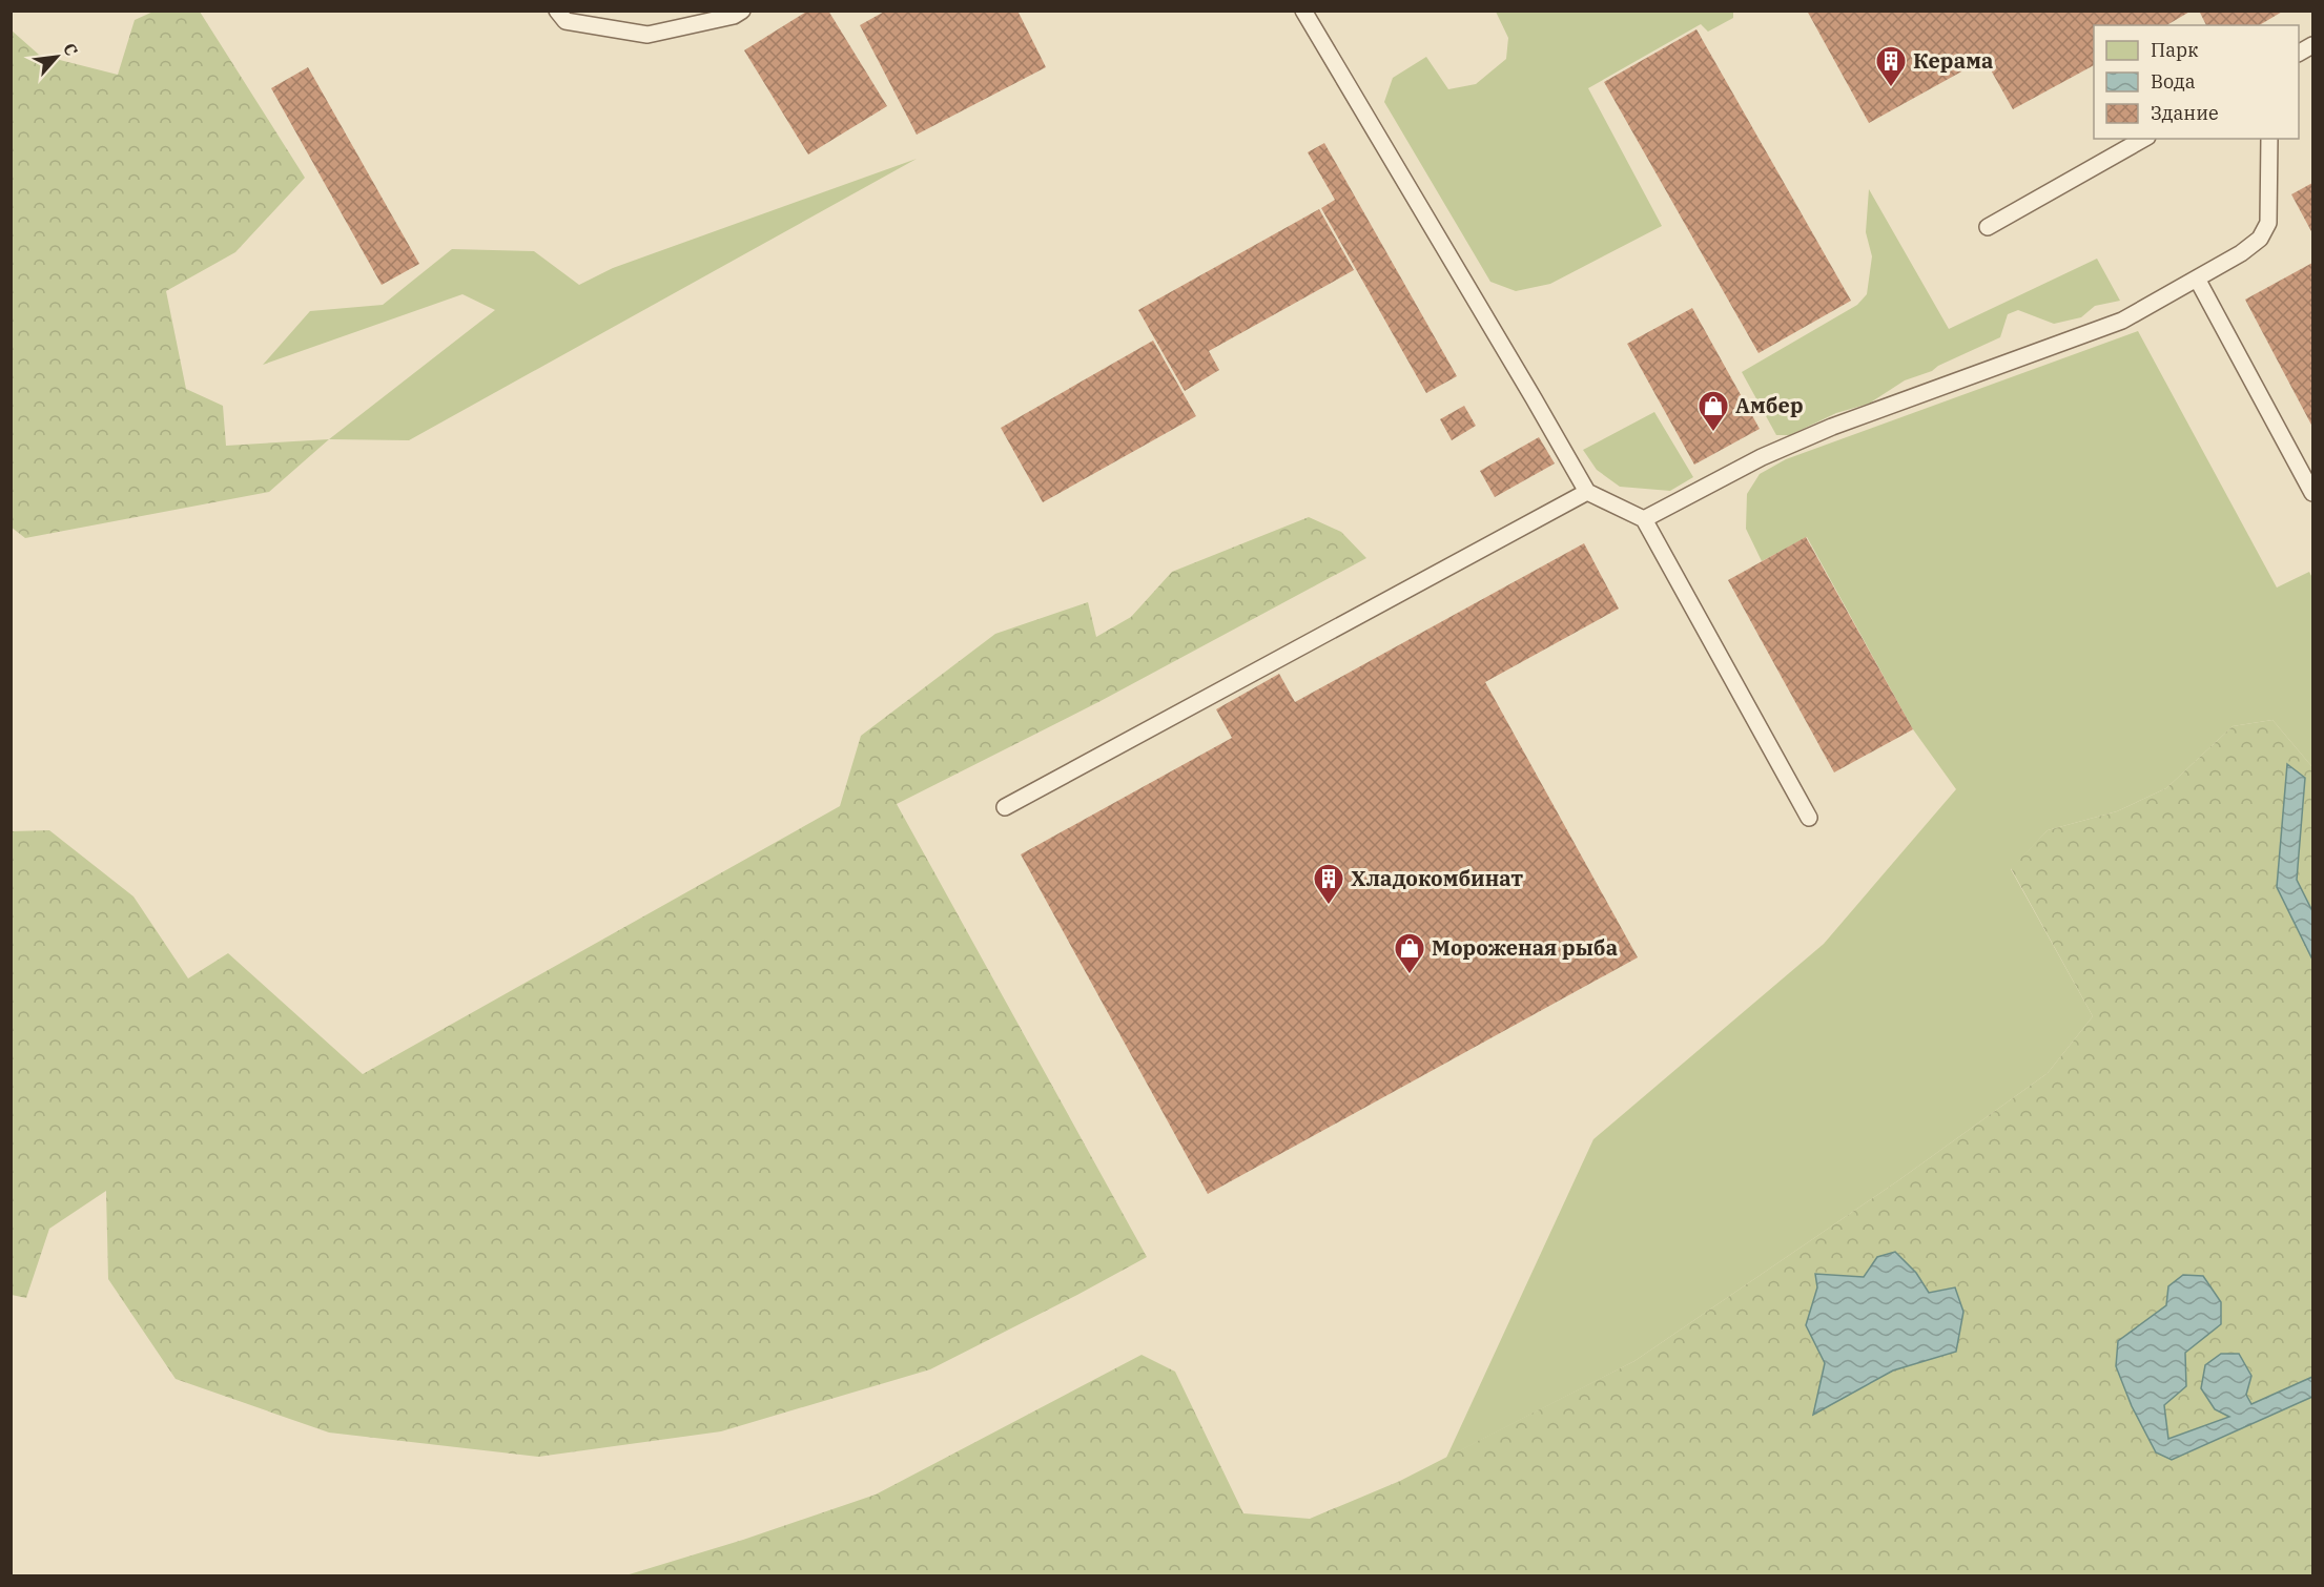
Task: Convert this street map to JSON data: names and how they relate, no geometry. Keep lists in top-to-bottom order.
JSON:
{
  "places": {
    "building": ["Керама", "Хладокомбинат"],
    "shop": ["Амбер", "Мороженая рыба"]
  },
  "legend": ["Парк", "Вода", "Здание"],
  "north": "top right"
}
